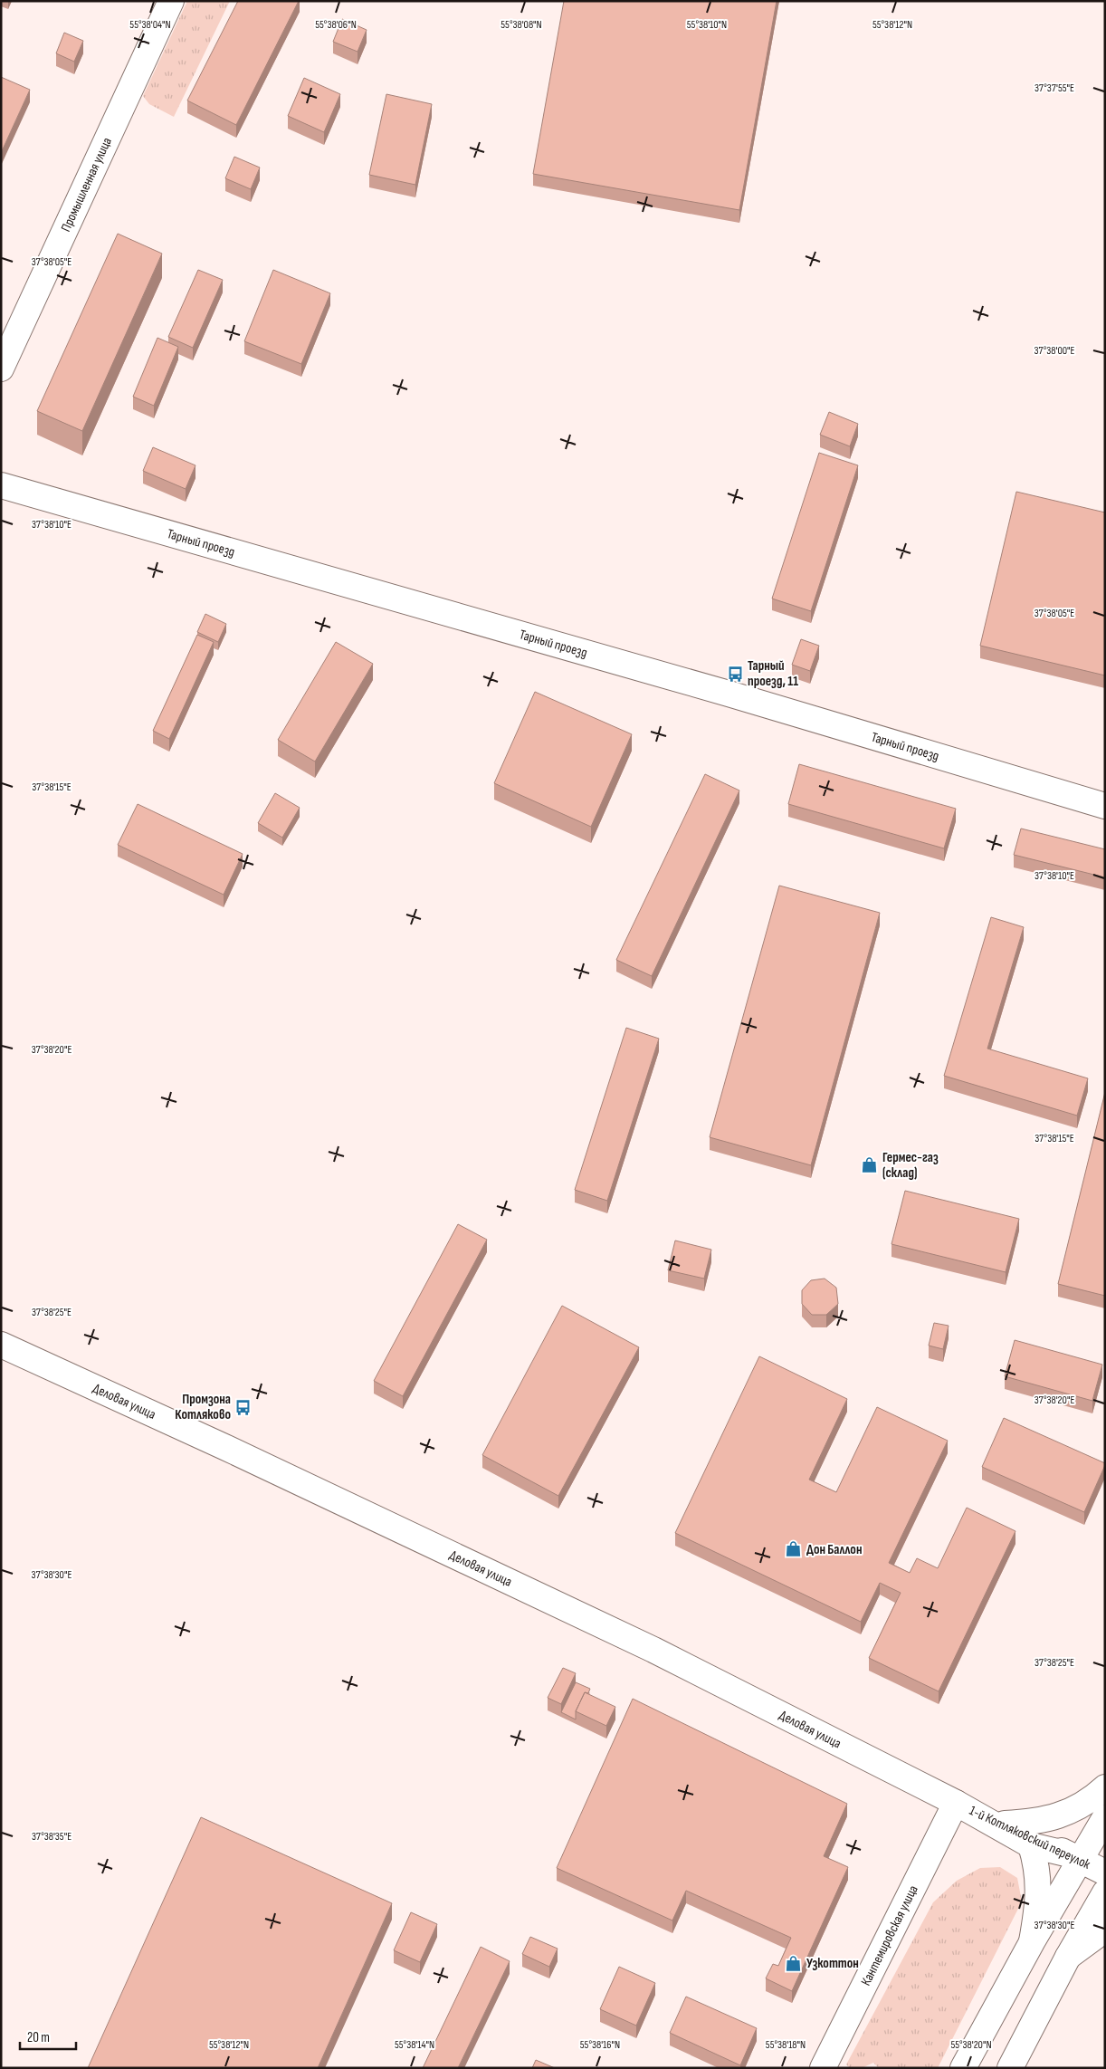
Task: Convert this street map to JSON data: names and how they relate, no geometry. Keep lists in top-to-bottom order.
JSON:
{
  "streets": {
    "street": [
      "Промышленная улица",
      "Тарный проезд",
      "Деловая улица",
      "1-й Котляковский переулок",
      "Кантемировская улица"
    ]
  },
  "crossings": [
    ["Деловая улица", "1-й Котляковский переулок"],
    ["Деловая улица", "Кантемировская улица"],
    ["1-й Котляковский переулок", "Кантемировская улица"]
  ],
  "places": {
    "bus stop": ["Тарный проезд, 11", "Промзона Котляково"],
    "shop": ["Гермес-газ (склад)", "Дон Баллон", "Узкоттон"]
  },
  "scale_bar": "20 m",
  "coordinates": [
    "55°38'04\"N",
    "55°38'06\"N",
    "55°38'08\"N",
    "55°38'10\"N",
    "55°38'12\"N",
    "37°37'55\"E",
    "37°38'05\"E",
    "37°38'00\"E",
    "37°38'10\"E",
    "37°38'15\"E",
    "37°38'20\"E",
    "37°38'25\"E",
    "37°38'30\"E",
    "37°38'35\"E",
    "55°38'14\"N",
    "55°38'16\"N",
    "55°38'18\"N",
    "55°38'20\"N"
  ]
}
